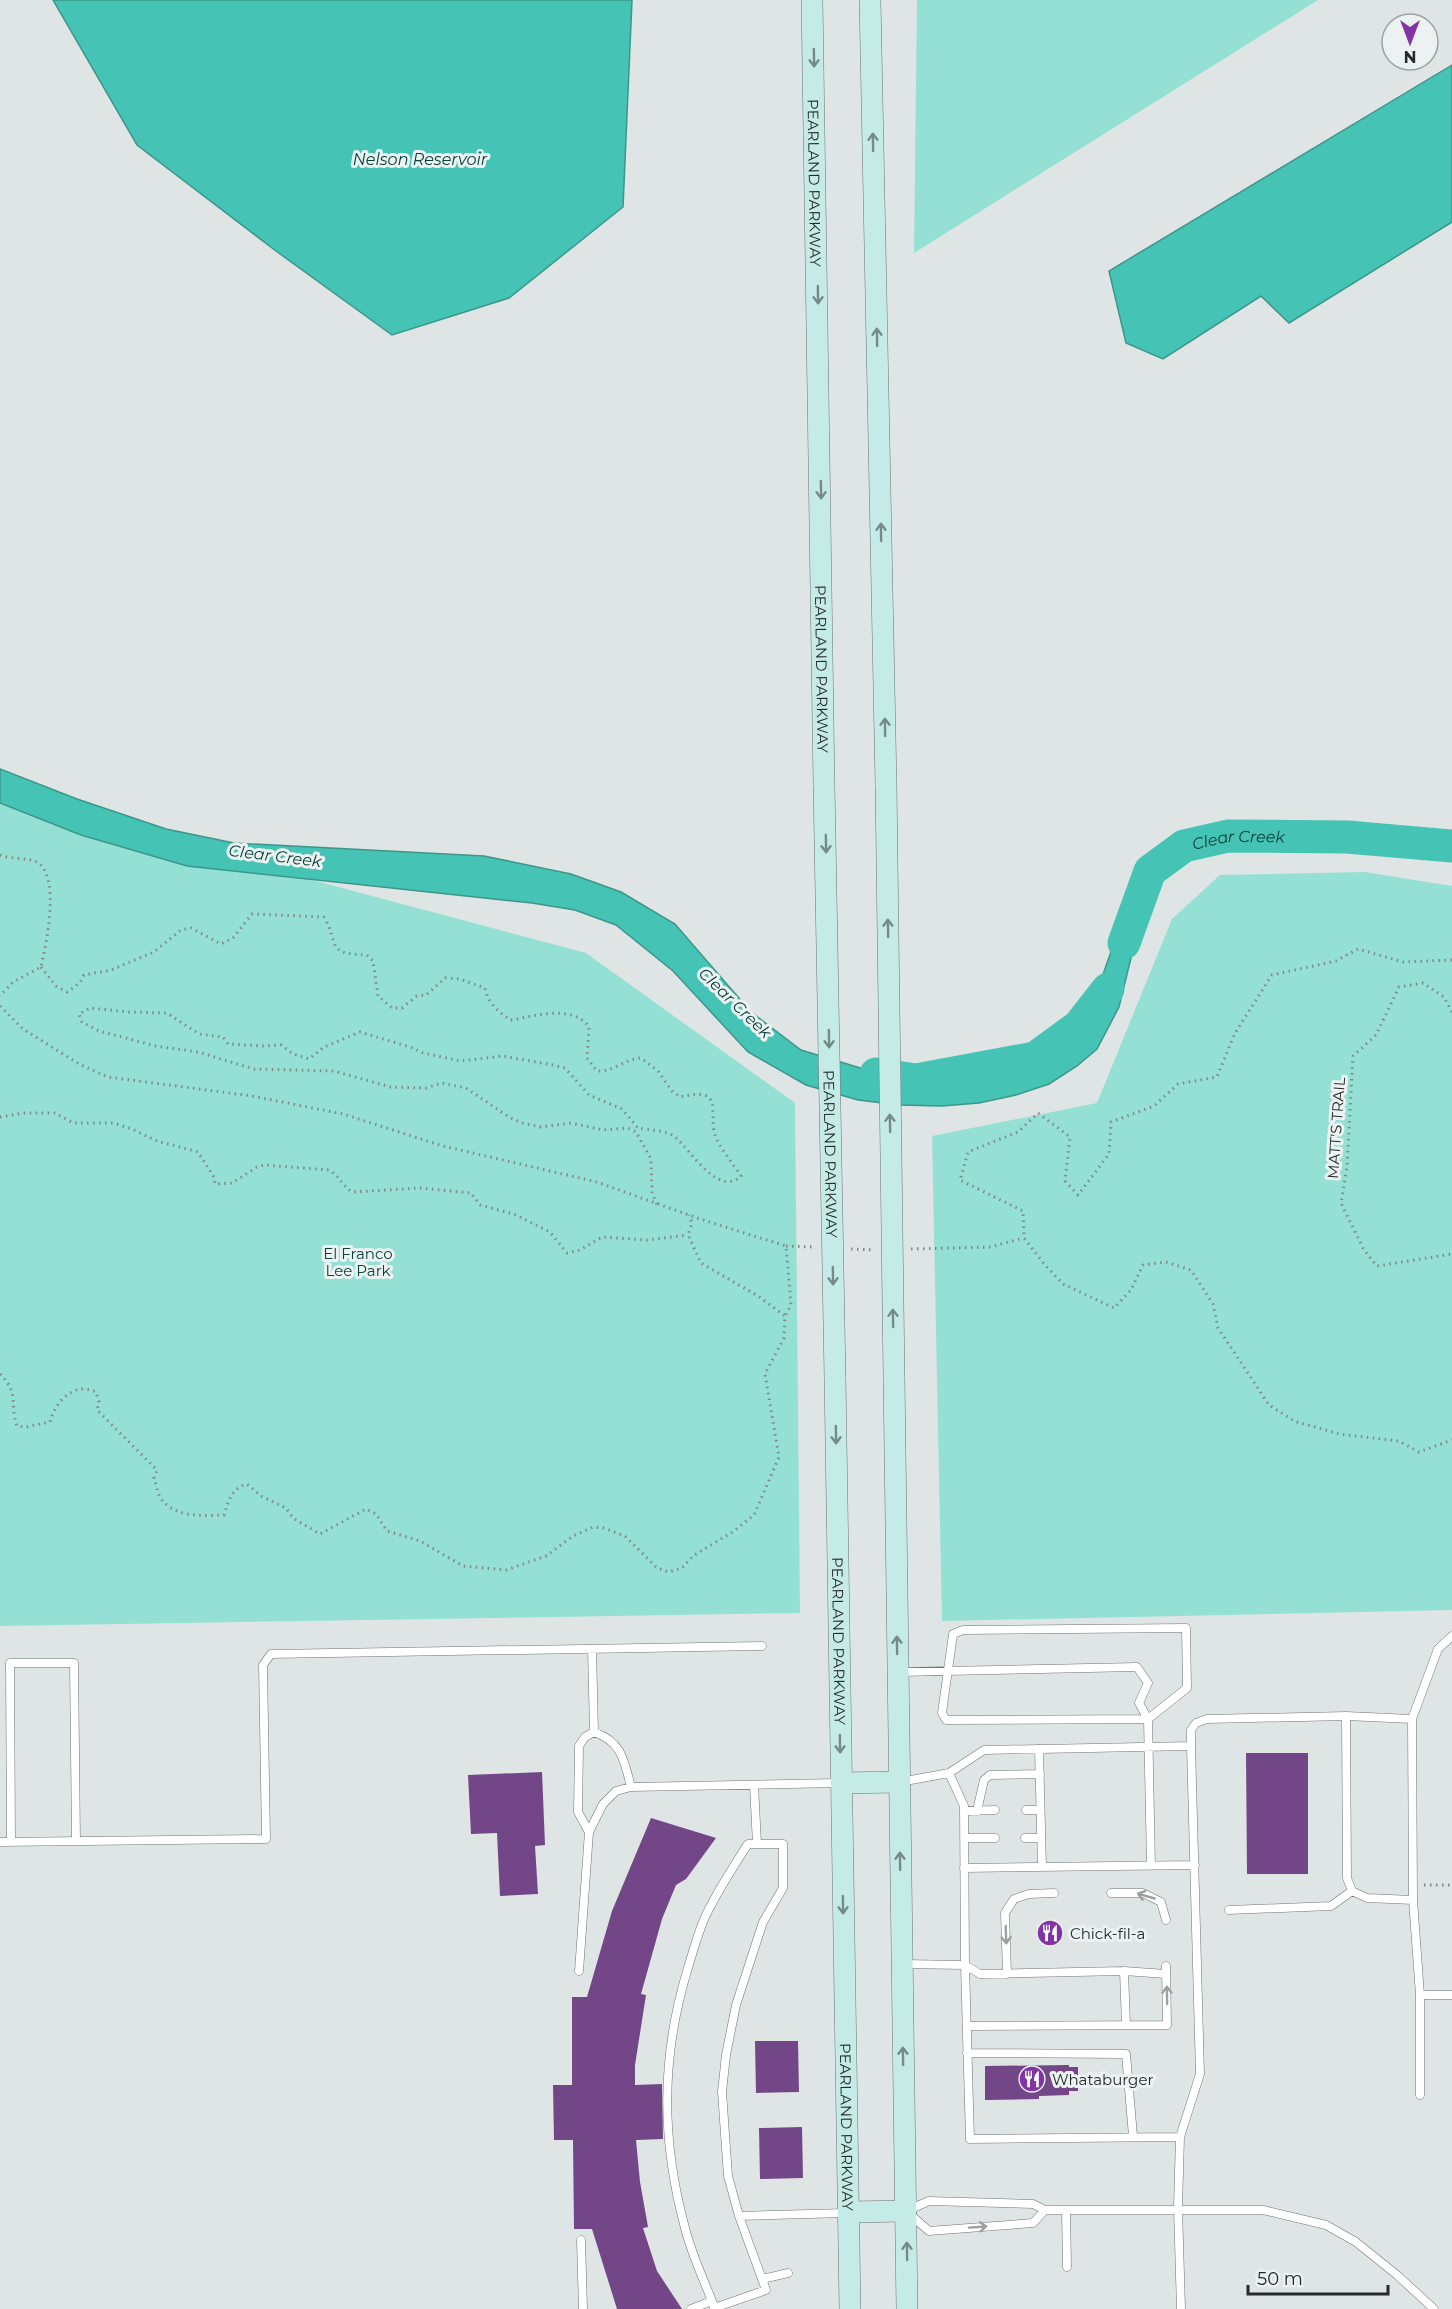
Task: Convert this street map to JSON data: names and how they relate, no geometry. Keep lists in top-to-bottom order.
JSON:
{
  "streets": {
    "main road": ["PEARLAND PARKWAY"],
    "path": ["MATT'S TRAIL"]
  },
  "water": ["Nelson Reservoir", "Clear Creek"],
  "parks": ["El Franco Lee Park"],
  "places": {
    "restaurant": ["Chick-fil-a", "Whataburger"]
  },
  "scale_bar": "50 m",
  "north": "bottom"
}
